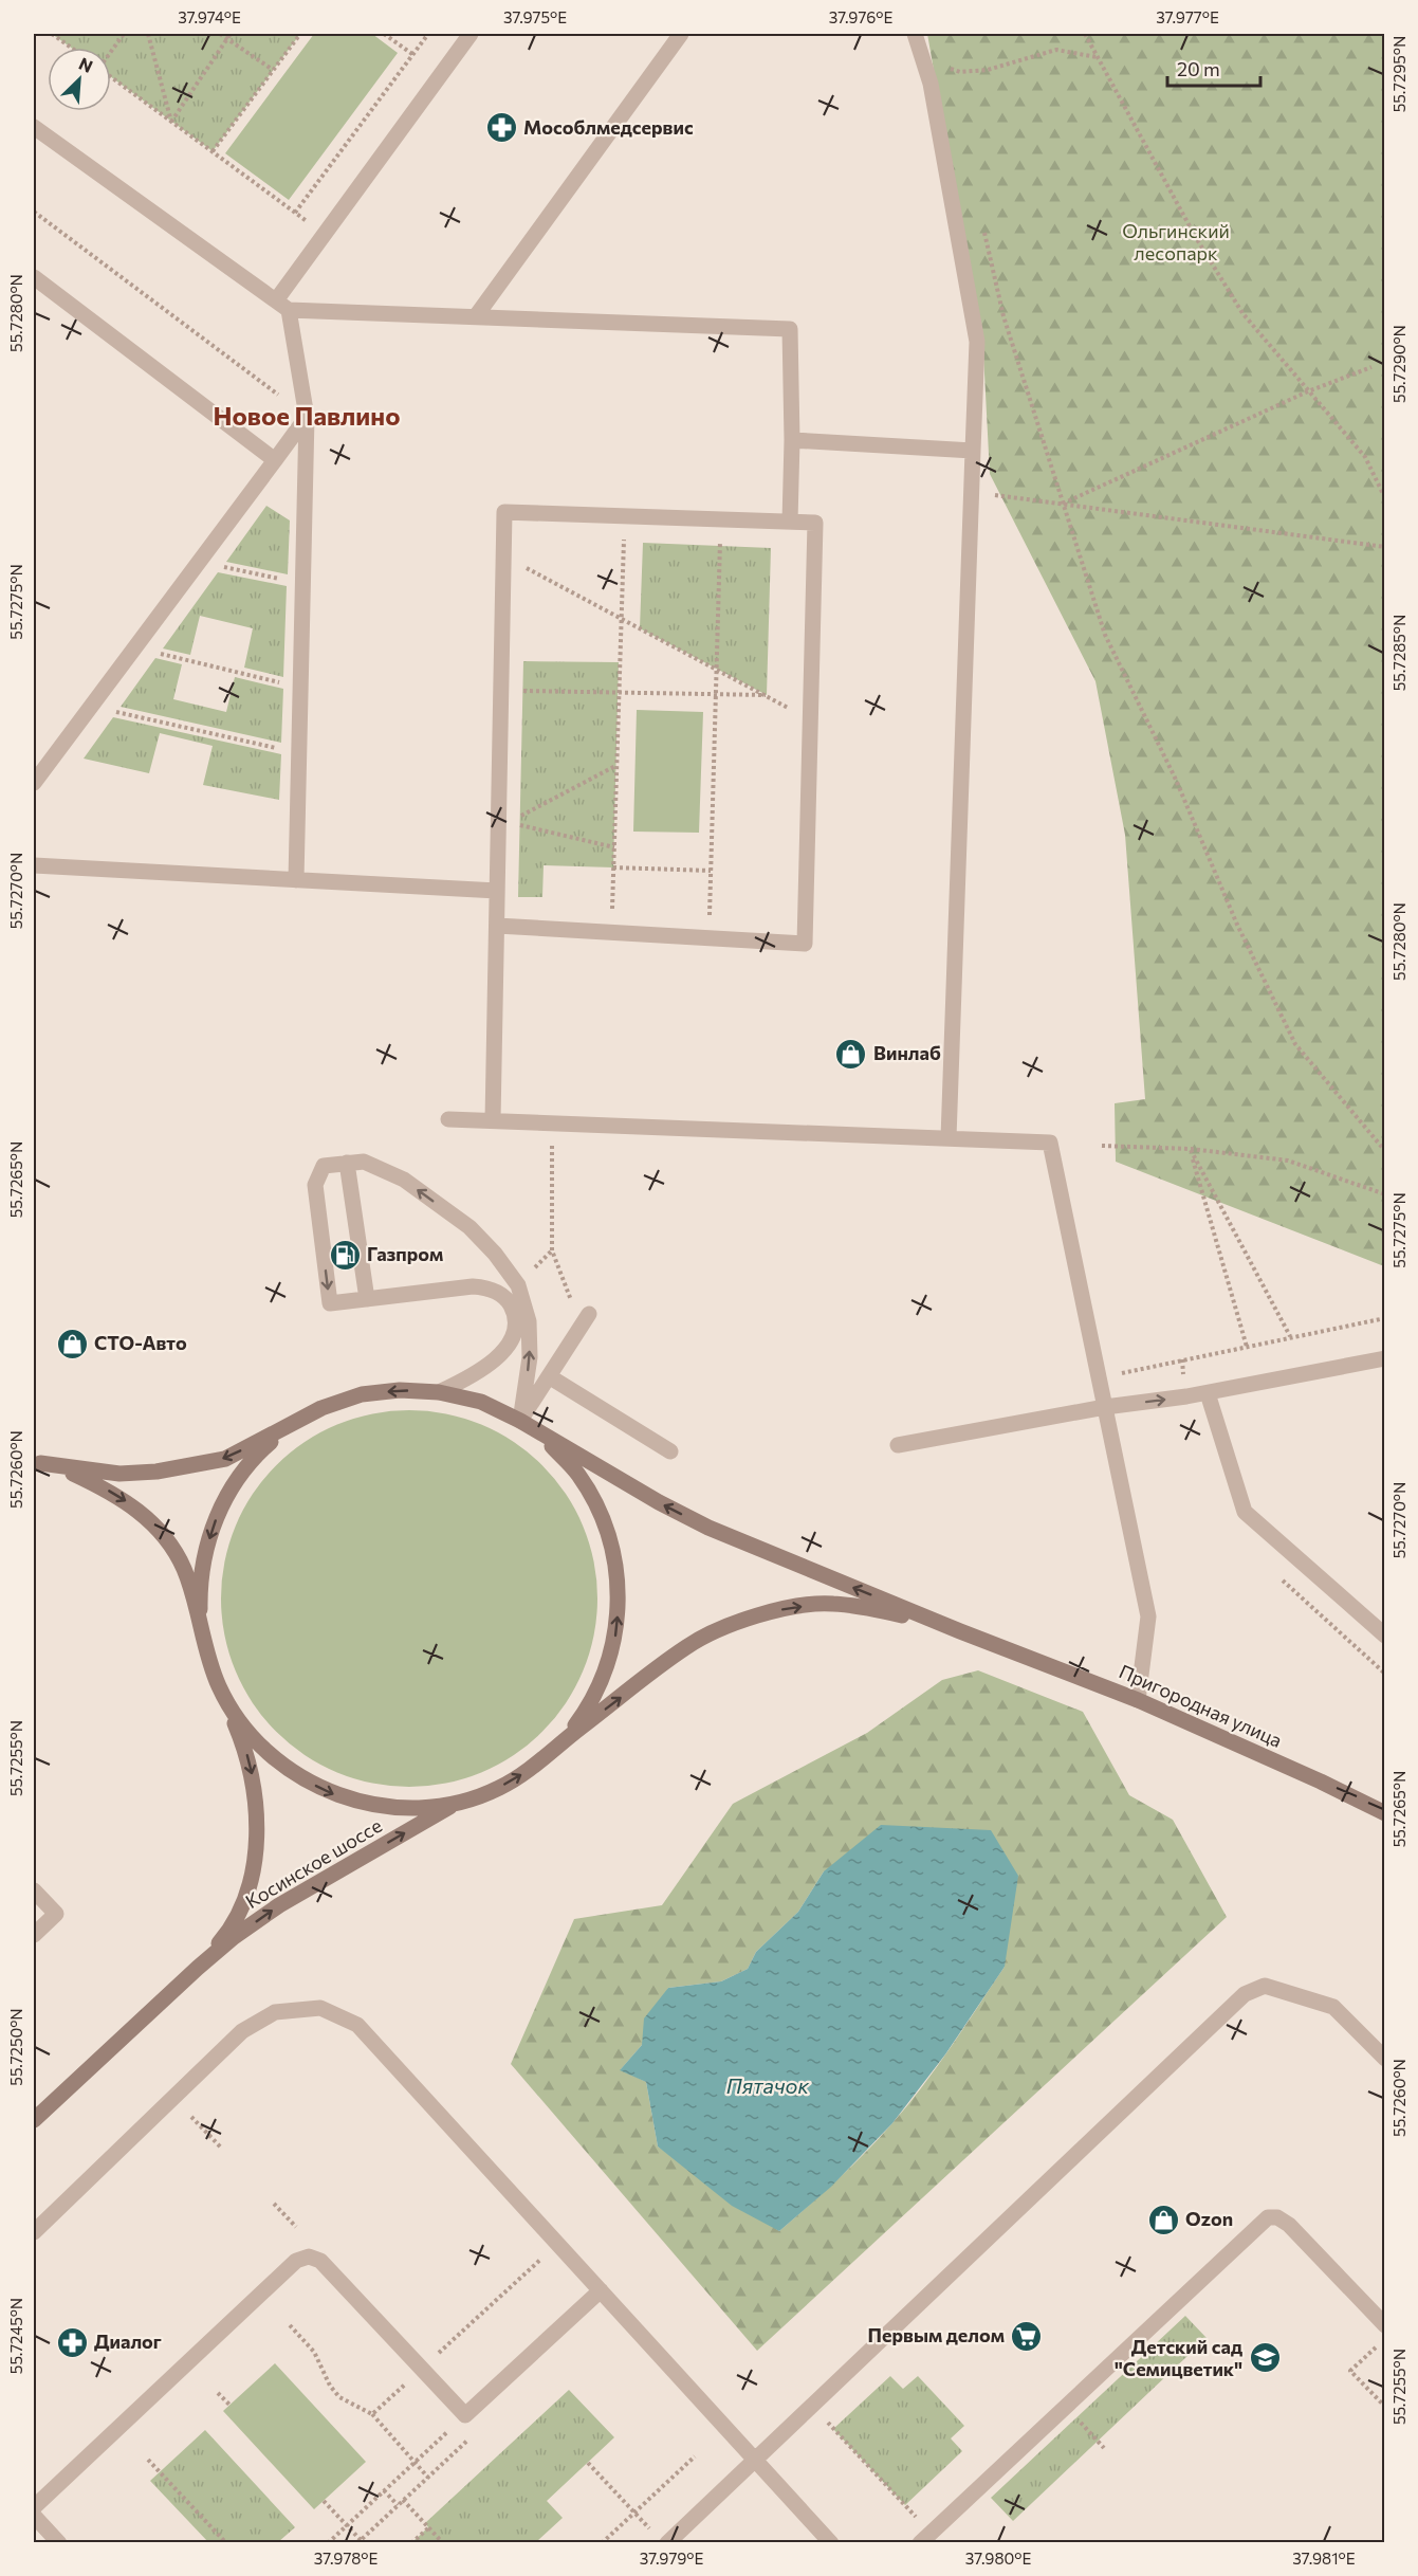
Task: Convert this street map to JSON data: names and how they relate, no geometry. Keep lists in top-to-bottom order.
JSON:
{
  "streets": {
    "main road": ["Пригородная улица", "Косинское шоссе"]
  },
  "districts": ["Новое Павлино"],
  "water": ["Пятачок"],
  "parks": ["Ольгинский лесопарк"],
  "places": {
    "pharmacy": ["Мособлмедсервис", "Диалог"],
    "shop": ["Винлаб", "СТО-Авто", "Ozon"],
    "fuel station": ["Газпром"],
    "supermarket": ["Первым делом"],
    "school or university": ["Детский сад \"Семицветик\""]
  },
  "scale_bar": "20 m",
  "north": "top right",
  "coordinates": [
    "37.974°E",
    "37.975°E",
    "37.976°E",
    "37.977°E",
    "55.7295°N",
    "55.7280°N",
    "55.7290°N",
    "55.7275°N",
    "55.7285°N",
    "55.7270°N",
    "55.7265°N",
    "55.7260°N",
    "55.7255°N",
    "55.7250°N",
    "55.7245°N",
    "37.978°E",
    "37.979°E",
    "37.980°E",
    "37.981°E"
  ]
}
